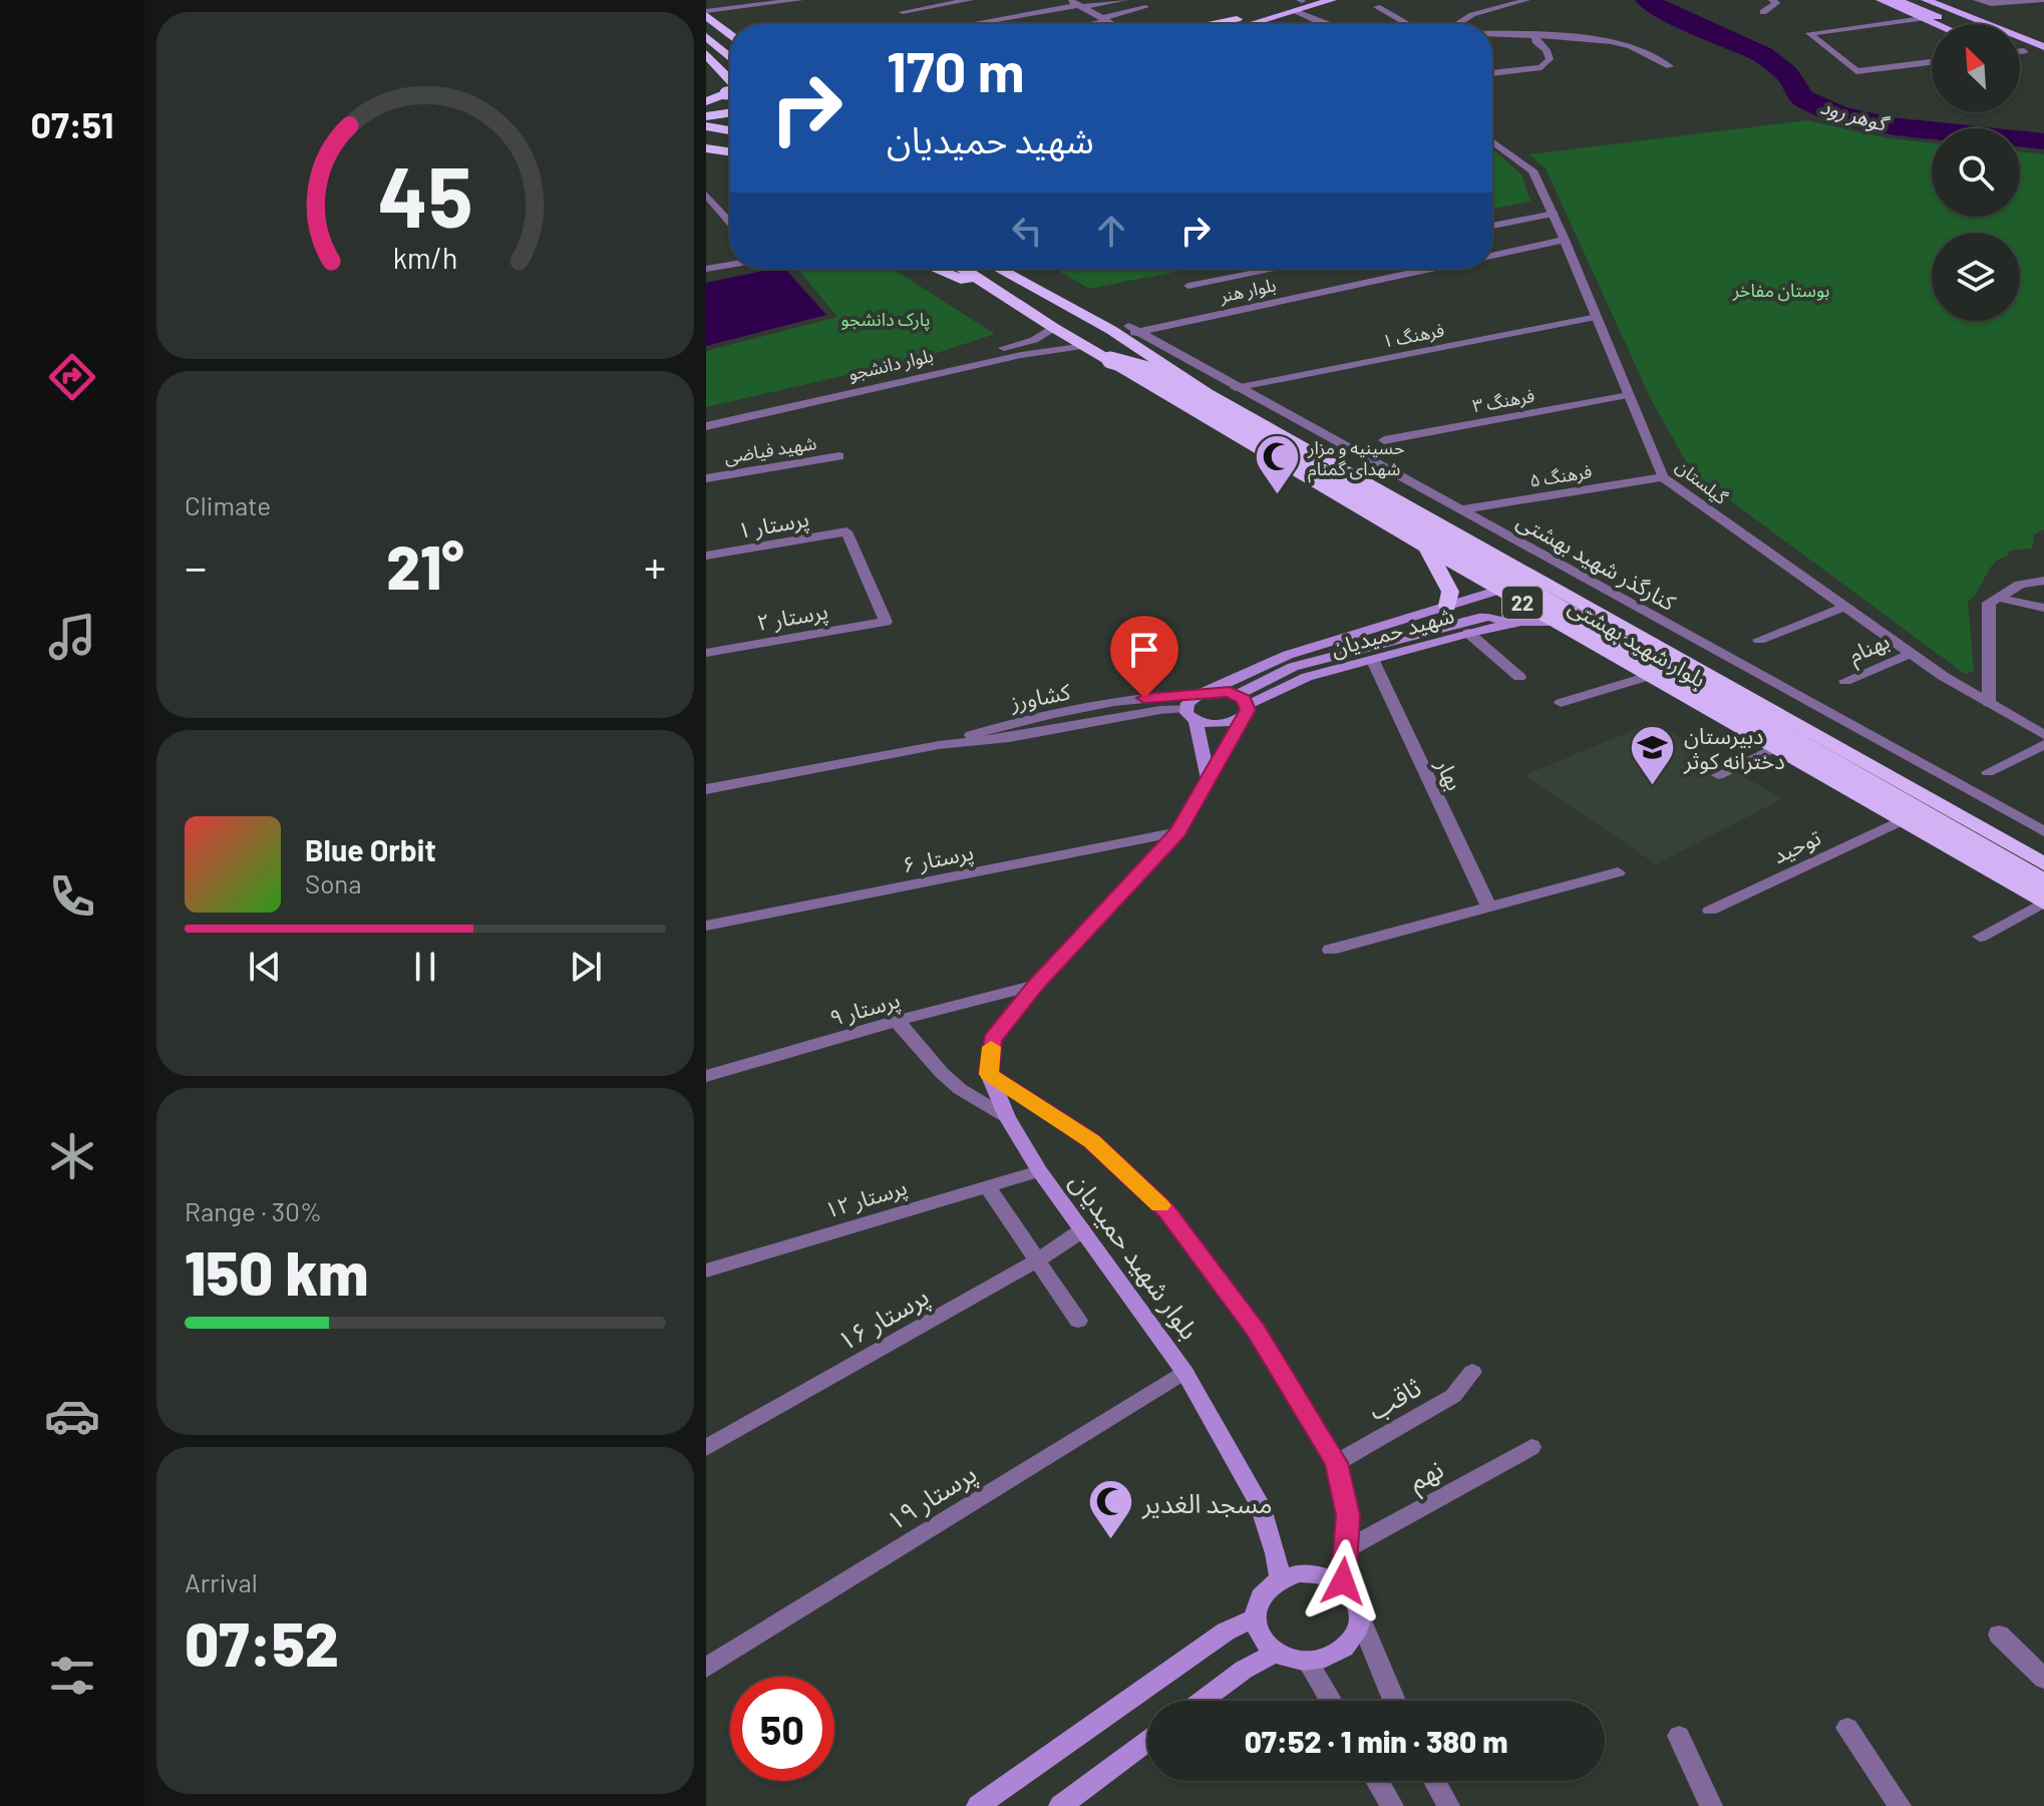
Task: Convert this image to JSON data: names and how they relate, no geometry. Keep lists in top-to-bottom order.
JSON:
{
  "streets": {
    "highway": ["22", "بلوار شهید بهشتی"],
    "main road": ["شهید حمیدیان", "بلوار شهید حمیدیان"],
    "street": [
      "بلوار هنر",
      "فرهنگ ۱",
      "بلوار دانشجو",
      "فرهنگ ۳",
      "شهید فیاضی",
      "فرهنگ ۵",
      "گیلستان",
      "پرستار ۱",
      "کنارگذر شهید بهشتی",
      "پرستار ۲",
      "بهنام",
      "کشاورز",
      "بهار",
      "توحید",
      "پرستار ۶",
      "پرستار ۹",
      "پرستار ۱۲",
      "پرستار ۱۶",
      "ثاقب",
      "نهم",
      "پرستار ۱۹"
    ]
  },
  "crossings": [
    ["بلوار هنر", "کنارگذر شهید بهشتی"],
    ["بلوار هنر", "بلوار شهید بهشتی"],
    ["فرهنگ ۱", "گیلستان"],
    ["فرهنگ ۱", "کنارگذر شهید بهشتی"],
    ["بلوار دانشجو", "بلوار شهید بهشتی"],
    ["فرهنگ ۳", "گیلستان"],
    ["فرهنگ ۵", "گیلستان"],
    ["فرهنگ ۵", "کنارگذر شهید بهشتی"],
    ["گیلستان", "بهنام"],
    ["پرستار ۱", "پرستار ۲"],
    ["کنارگذر شهید بهشتی", "بلوار شهید بهشتی"],
    ["22", "بلوار شهید بهشتی"],
    ["شهید حمیدیان", "بلوار شهید بهشتی"],
    ["شهید حمیدیان", "کشاورز"],
    ["شهید حمیدیان", "بهار"],
    ["بلوار شهید بهشتی", "توحید"],
    ["پرستار ۱۲", "بلوار شهید حمیدیان"],
    ["بلوار شهید حمیدیان", "پرستار ۱۶"],
    ["بلوار شهید حمیدیان", "ثاقب"],
    ["بلوار شهید حمیدیان", "نهم"],
    ["بلوار شهید حمیدیان", "پرستار ۱۹"]
  ],
  "water": ["گوهر رود"],
  "parks": ["بوستان مفاخر", "پارک دانشجو"],
  "places": {
    "mosque": ["حسینیه و مزار شهدای گمنام", "مسجد الغدیر"],
    "school or university": ["دبیرستان دخترانه کوثر"]
  },
  "north": "top left",
  "page": {
    "tabs": "07:51",
    "turn": ["170 m", "شهید حمیدیان"],
    "tile": [
      "Climate",
      ["Range · 30%", "150 km"],
      ["Arrival", "07:52"]
    ],
    "heat": ["−", "21°", "+"],
    "song": ["Blue Orbit", "Sona"],
    "limit": "50",
    "trip": "07:52 · 1 min · 380 m",
    "gauge": ["45", "km/h"]
  }
}
